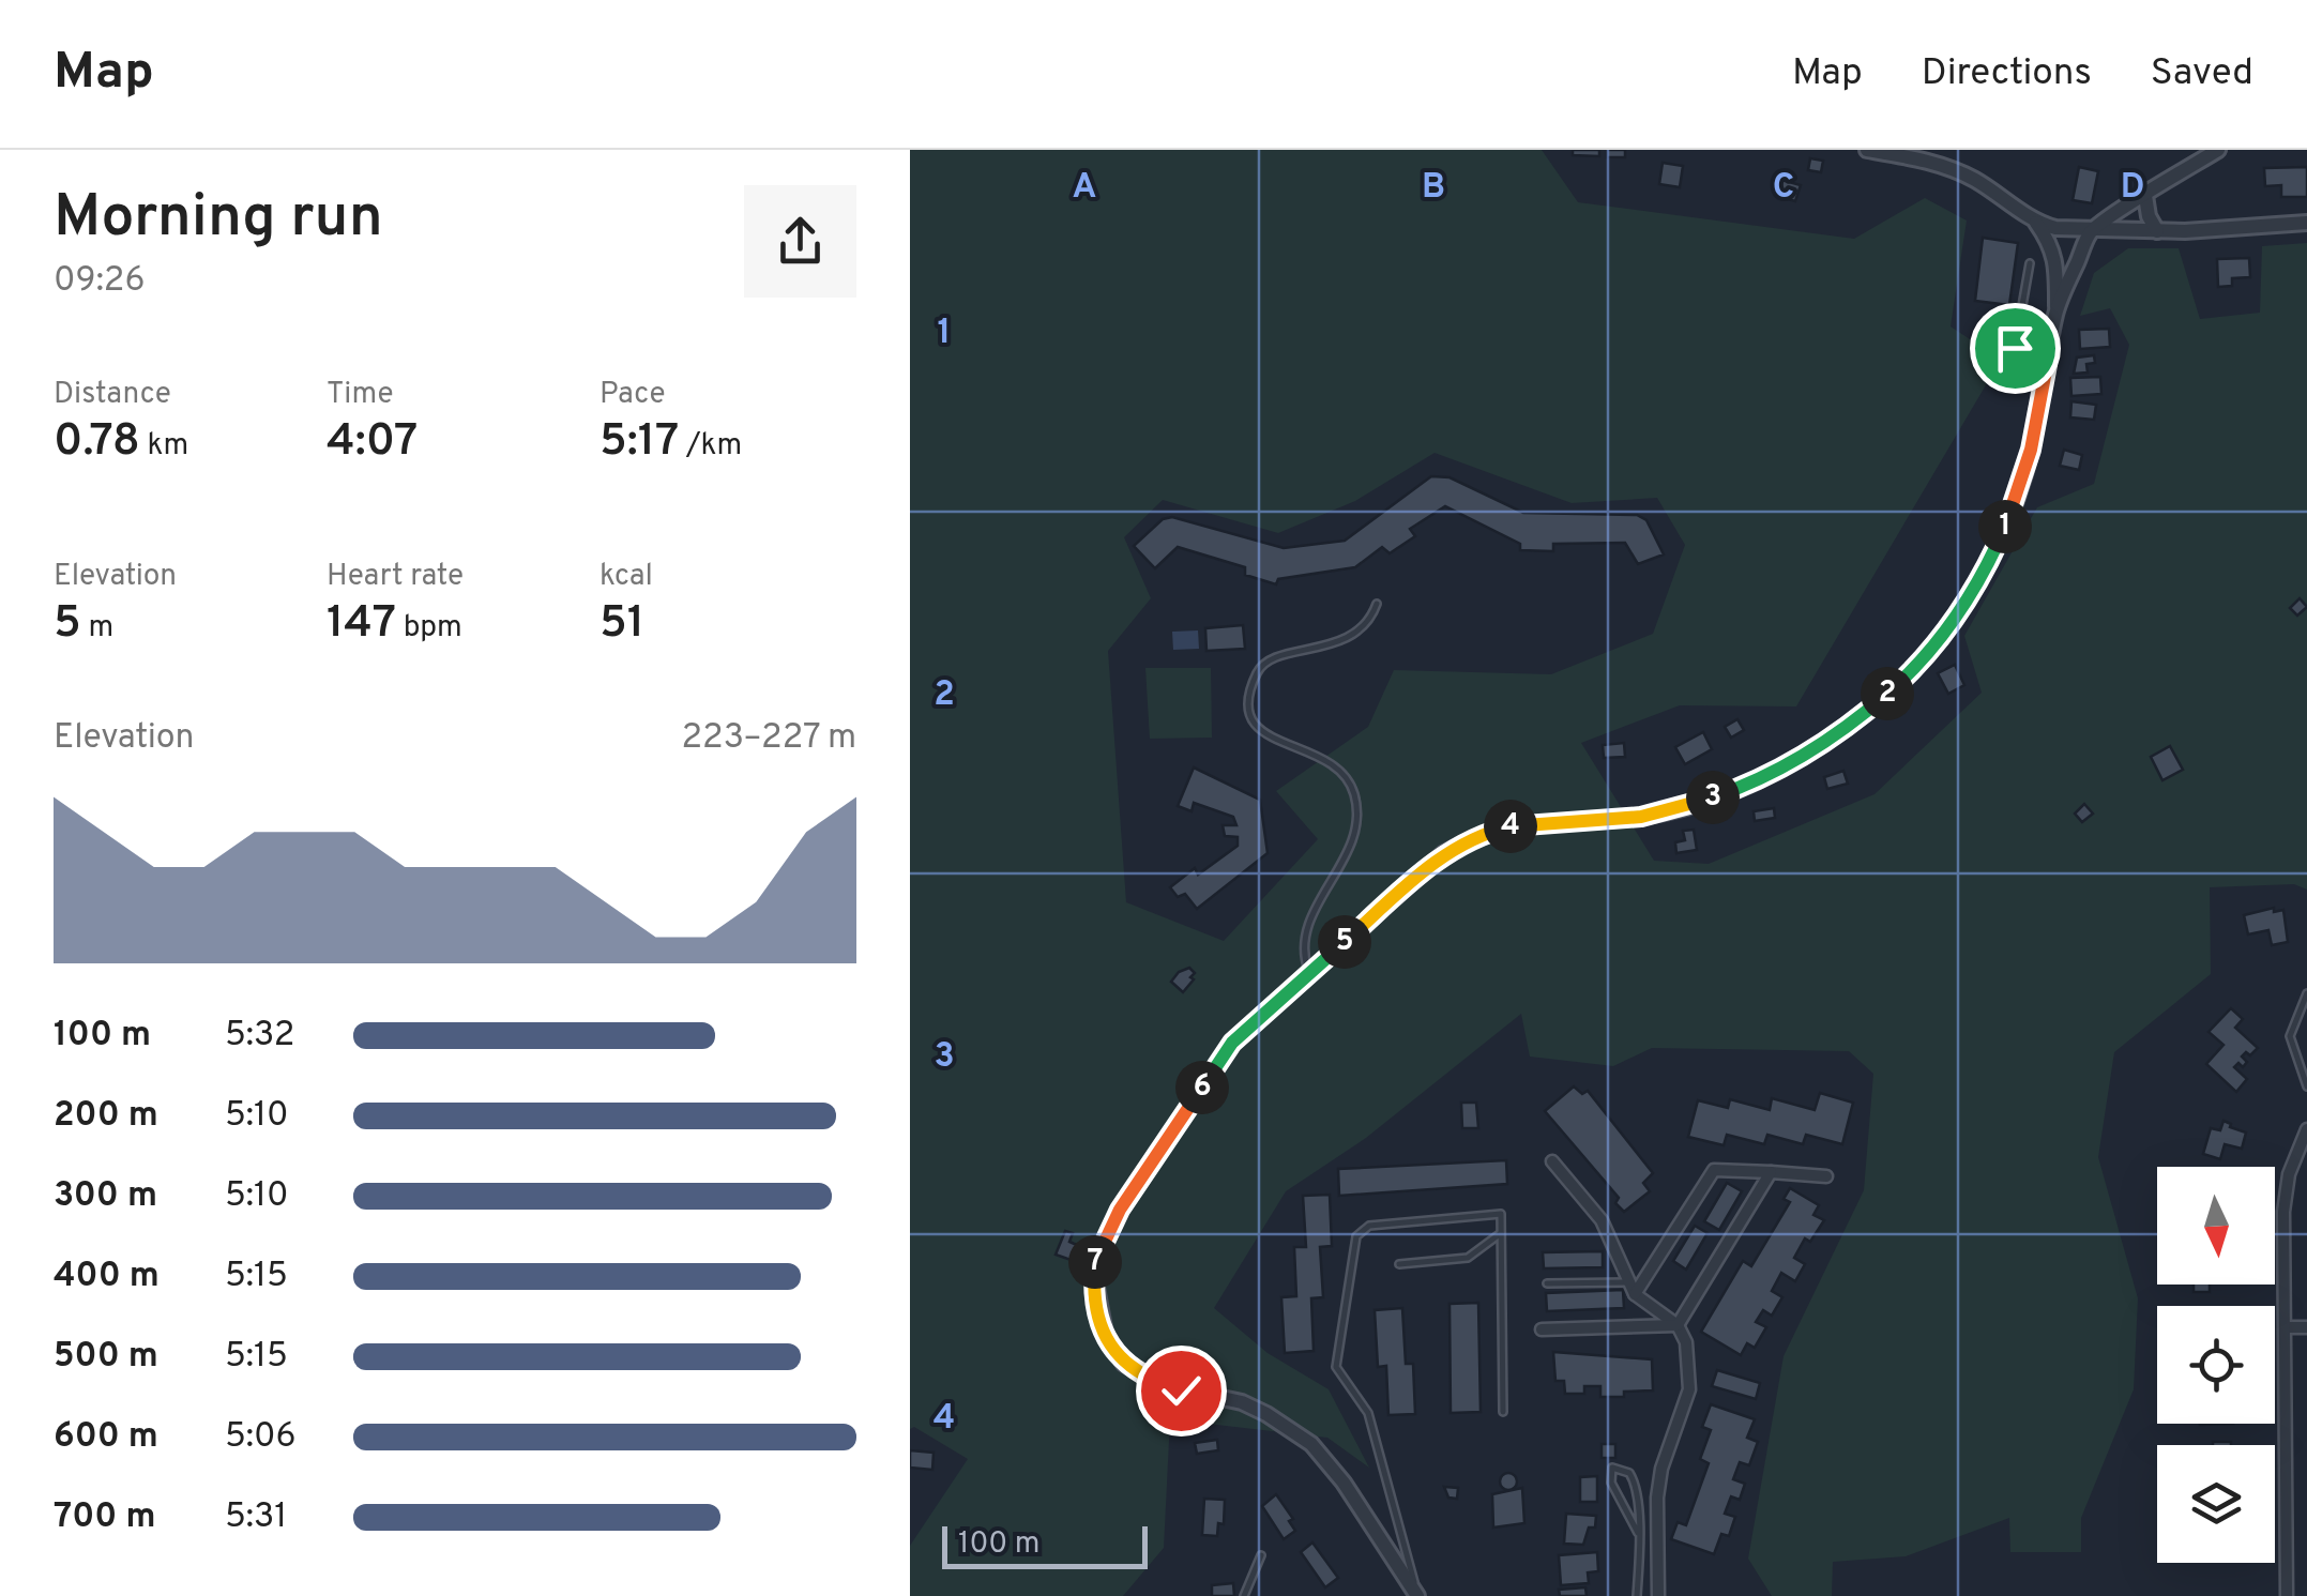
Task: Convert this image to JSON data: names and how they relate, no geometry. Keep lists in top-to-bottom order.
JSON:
{
  "scale_bar": "100 m",
  "north": "bottom",
  "page": {
    "header": "Map",
    "nav": ["Map", "Directions", "Saved"],
    "heading": ["Morning run", "09:26"],
    "stats": [
      ["Distance", "0.78 km"],
      ["Time", "4:07"],
      ["Pace", "5:17 /km"],
      ["Elevation", "5 m"],
      ["Heart rate", "147 bpm"],
      ["kcal", "51"]
    ],
    "pins": [
      "1",
      "2",
      "3",
      "4",
      "5",
      "6",
      "7"
    ],
    "chart": ["Elevation", "223–227 m"],
    "list": [
      {
        "name": "100 m",
        "note": "5:32"
      },
      {
        "name": "200 m",
        "note": "5:10"
      },
      {
        "name": "300 m",
        "note": "5:10"
      },
      {
        "name": "400 m",
        "note": "5:15"
      },
      {
        "name": "500 m",
        "note": "5:15"
      },
      {
        "name": "600 m",
        "note": "5:06"
      },
      {
        "name": "700 m",
        "note": "5:31"
      }
    ],
    "scale": "100 m"
  },
  "grid": {
    "columns": [
      "A",
      "B",
      "C",
      "D"
    ],
    "rows": [
      "1",
      "2",
      "3",
      "4"
    ]
  }
}
